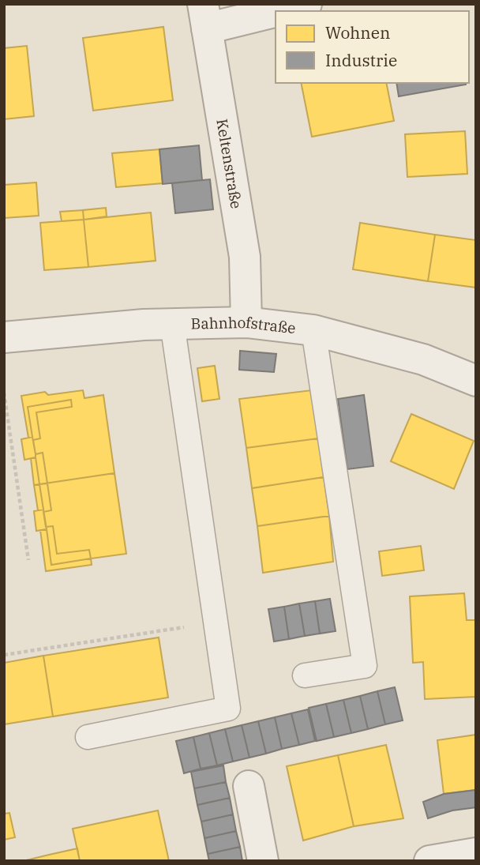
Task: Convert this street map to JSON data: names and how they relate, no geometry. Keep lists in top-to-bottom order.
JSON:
{
  "streets": {
    "street": ["Keltenstraße", "Bahnhofstraße"]
  },
  "crossings": [
    ["Keltenstraße", "Bahnhofstraße"]
  ],
  "legend": ["Wohnen", "Industrie"]
}
